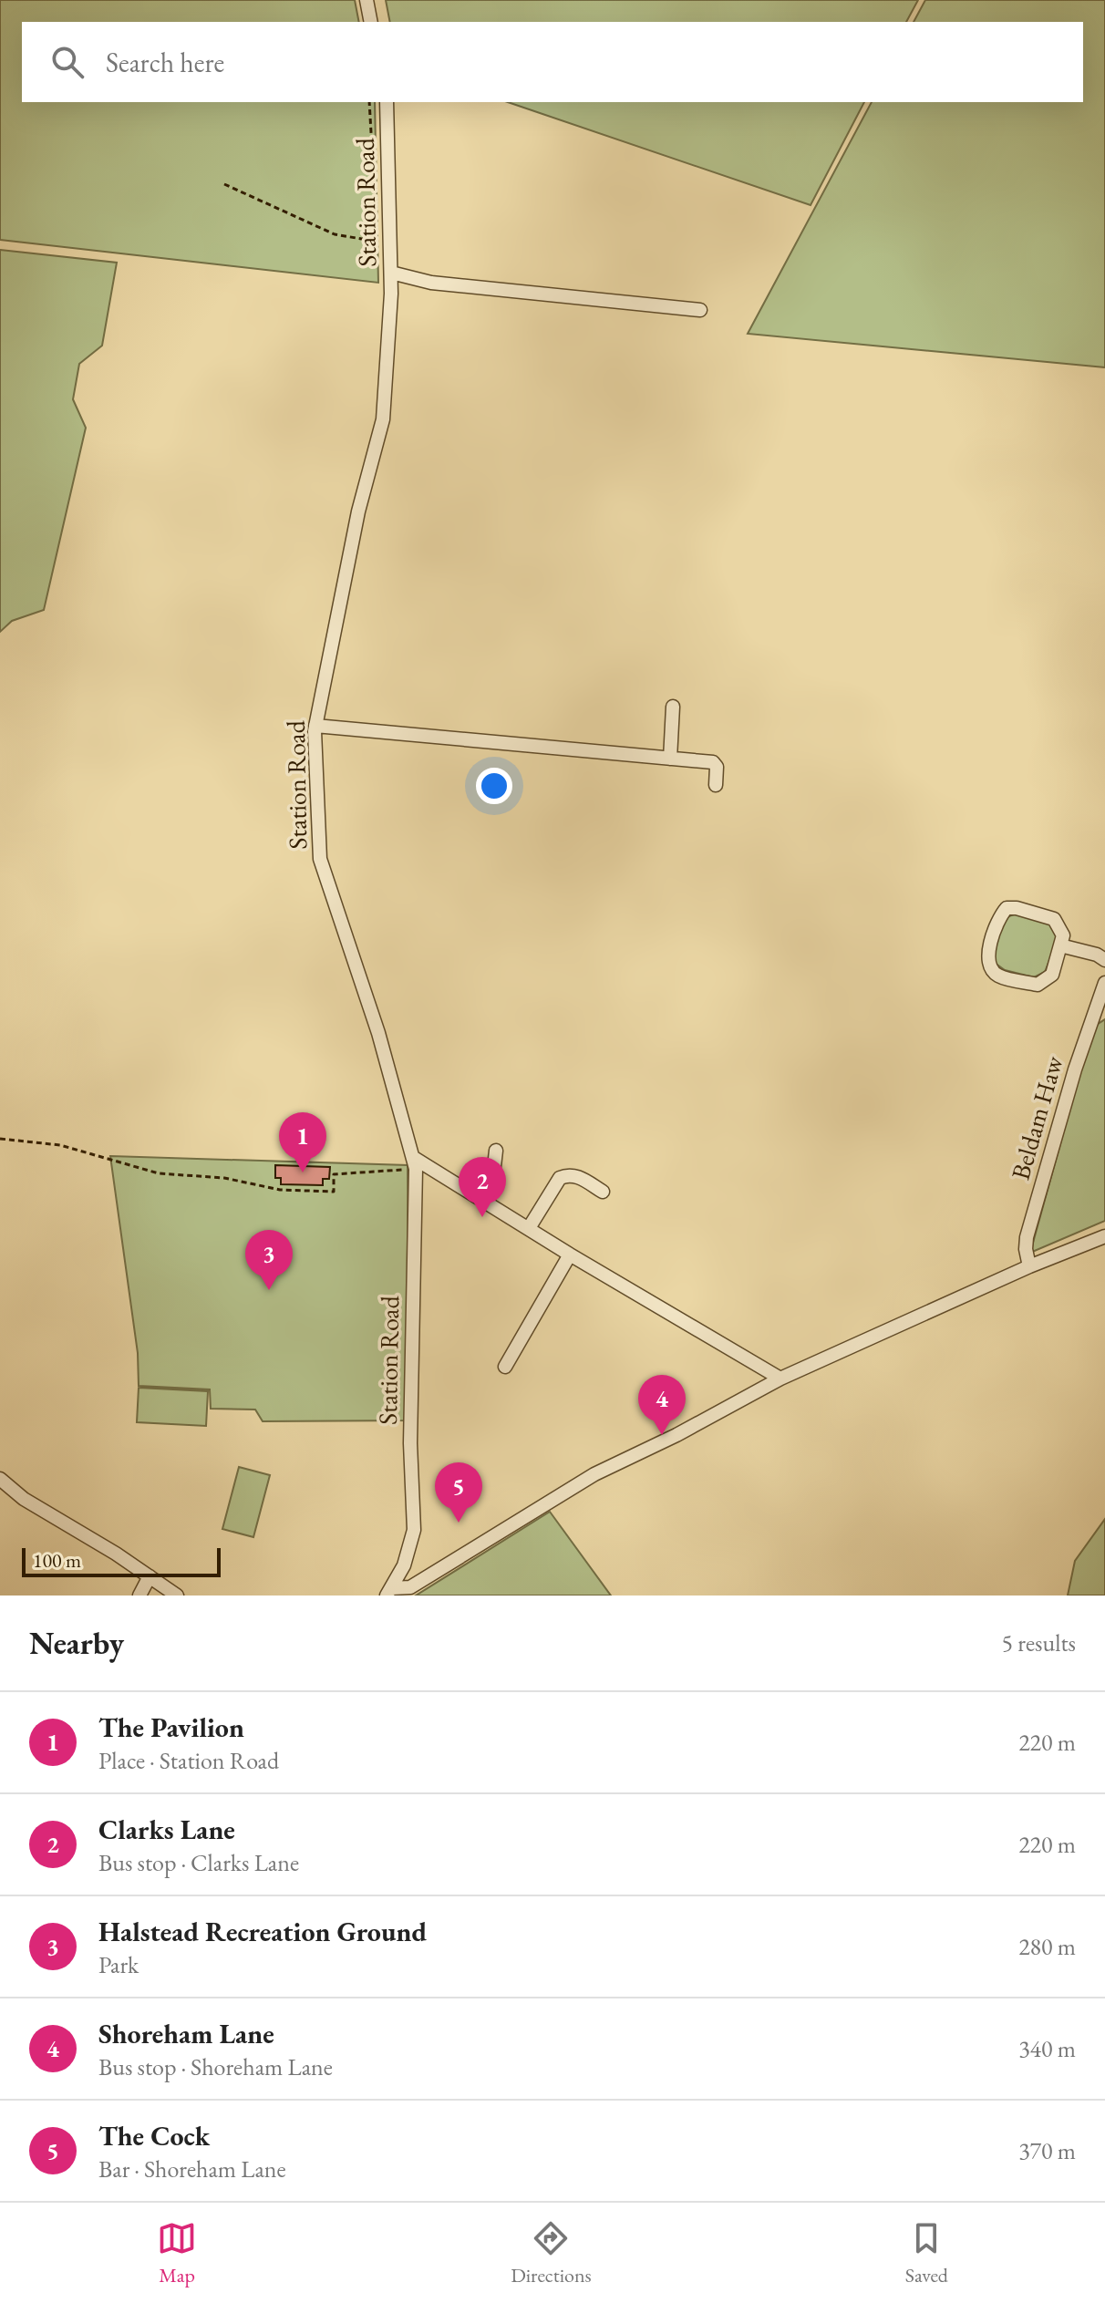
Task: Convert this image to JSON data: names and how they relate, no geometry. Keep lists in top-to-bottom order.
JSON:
{
  "streets": {
    "street": ["Station Road", "Beldam Haw"]
  },
  "scale_bar": "100 m",
  "page": {
    "search": "Search here",
    "pins": [
      "1",
      "2",
      "3",
      "4",
      "5"
    ],
    "scale": "100 m",
    "heading": ["Nearby", "5 results"],
    "list": [
      {
        "mark": "1",
        "name": "The Pavilion",
        "note": "Place · Station Road",
        "value": "220 m"
      },
      {
        "mark": "2",
        "name": "Clarks Lane",
        "note": "Bus stop · Clarks Lane",
        "value": "220 m"
      },
      {
        "mark": "3",
        "name": "Halstead Recreation Ground",
        "note": "Park",
        "value": "280 m"
      },
      {
        "mark": "4",
        "name": "Shoreham Lane",
        "note": "Bus stop · Shoreham Lane",
        "value": "340 m"
      },
      {
        "mark": "5",
        "name": "The Cock",
        "note": "Bar · Shoreham Lane",
        "value": "370 m"
      }
    ],
    "nav": ["Map", "Directions", "Saved"]
  }
}
